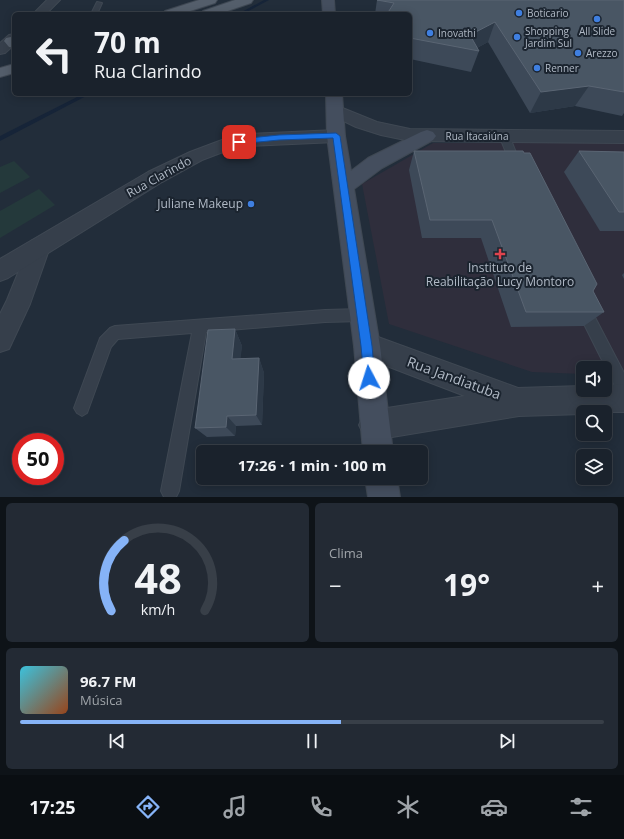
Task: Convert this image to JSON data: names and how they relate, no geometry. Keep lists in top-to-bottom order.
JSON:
{
  "streets": {
    "street": ["Rua Itacaiúna", "Rua Clarindo", "Rua Jandiatuba"]
  },
  "places": {
    "other": [
      "Boticario",
      "All Slide",
      "Inovathi",
      "Shopping Jardim Sul",
      "Arezzo",
      "Renner",
      "Juliane Makeup"
    ],
    "health": ["Instituto de Reabilitação Lucy Montoro"]
  },
  "page": {
    "turn": ["70 m", "Rua Clarindo"],
    "limit": "50",
    "trip": "17:26 · 1 min · 100 m",
    "tile": "Clima",
    "heat": ["−", "19°", "+"],
    "song": ["96.7 FM", "Música"],
    "tabs": "17:25",
    "gauge": ["48", "km/h"]
  }
}
